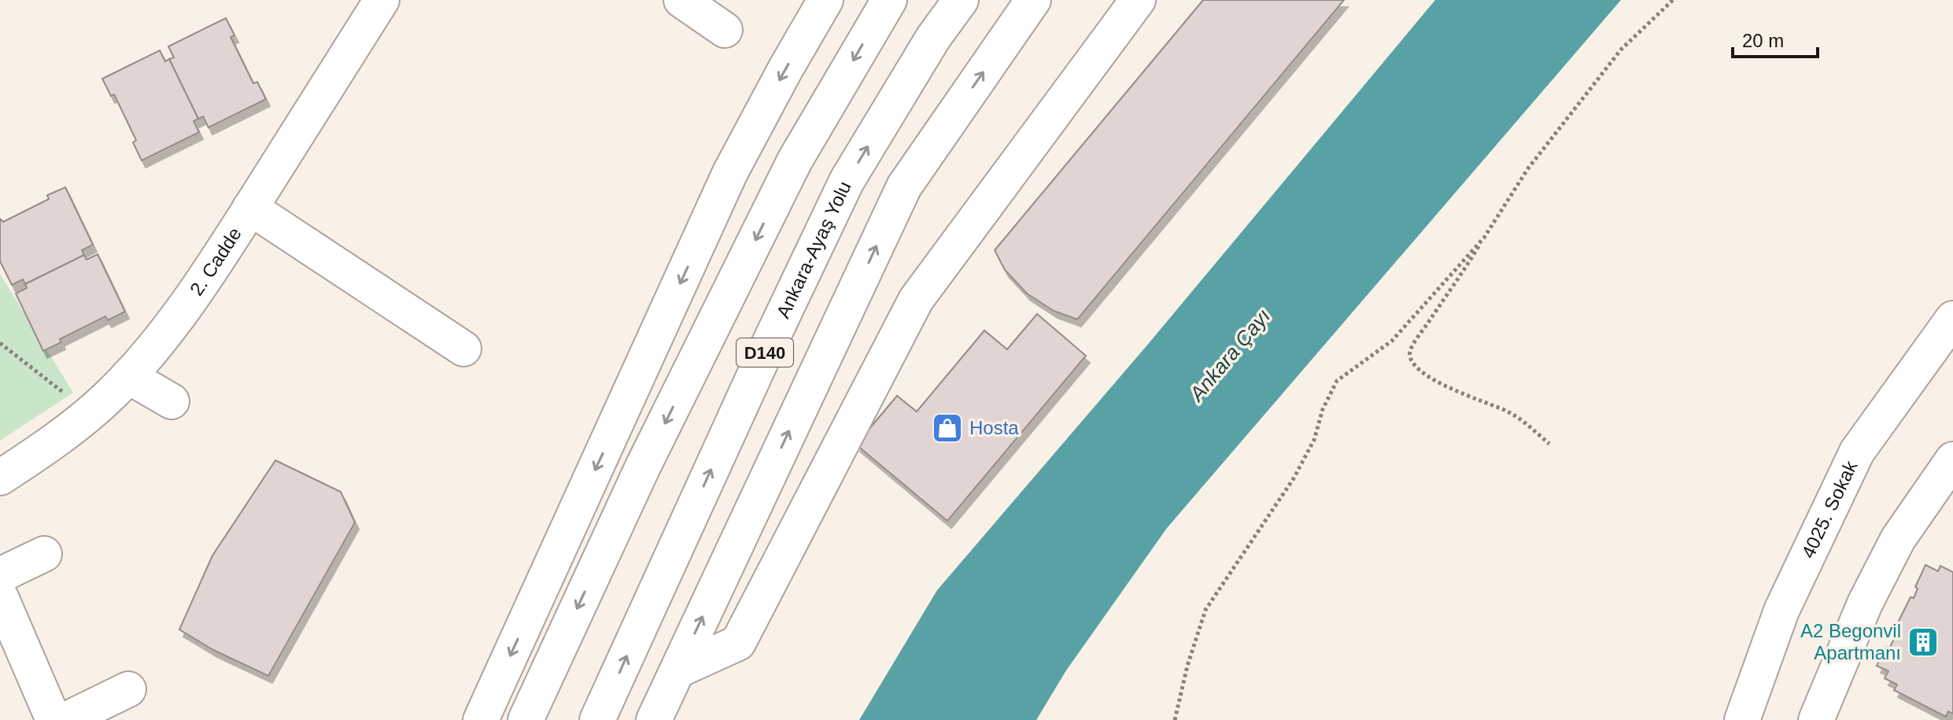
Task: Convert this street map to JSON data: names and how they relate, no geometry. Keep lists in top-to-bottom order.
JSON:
{
  "streets": {
    "main road": [
      "Ankara-Ayaş Yolu",
      "2. Cadde",
      "D140",
      "4025. Sokak"
    ]
  },
  "water": ["Ankara Çayı"],
  "places": {
    "shop": ["Hosta"],
    "building": ["A2 Begonvil Apartmanı"]
  },
  "scale_bar": "20 m"
}
